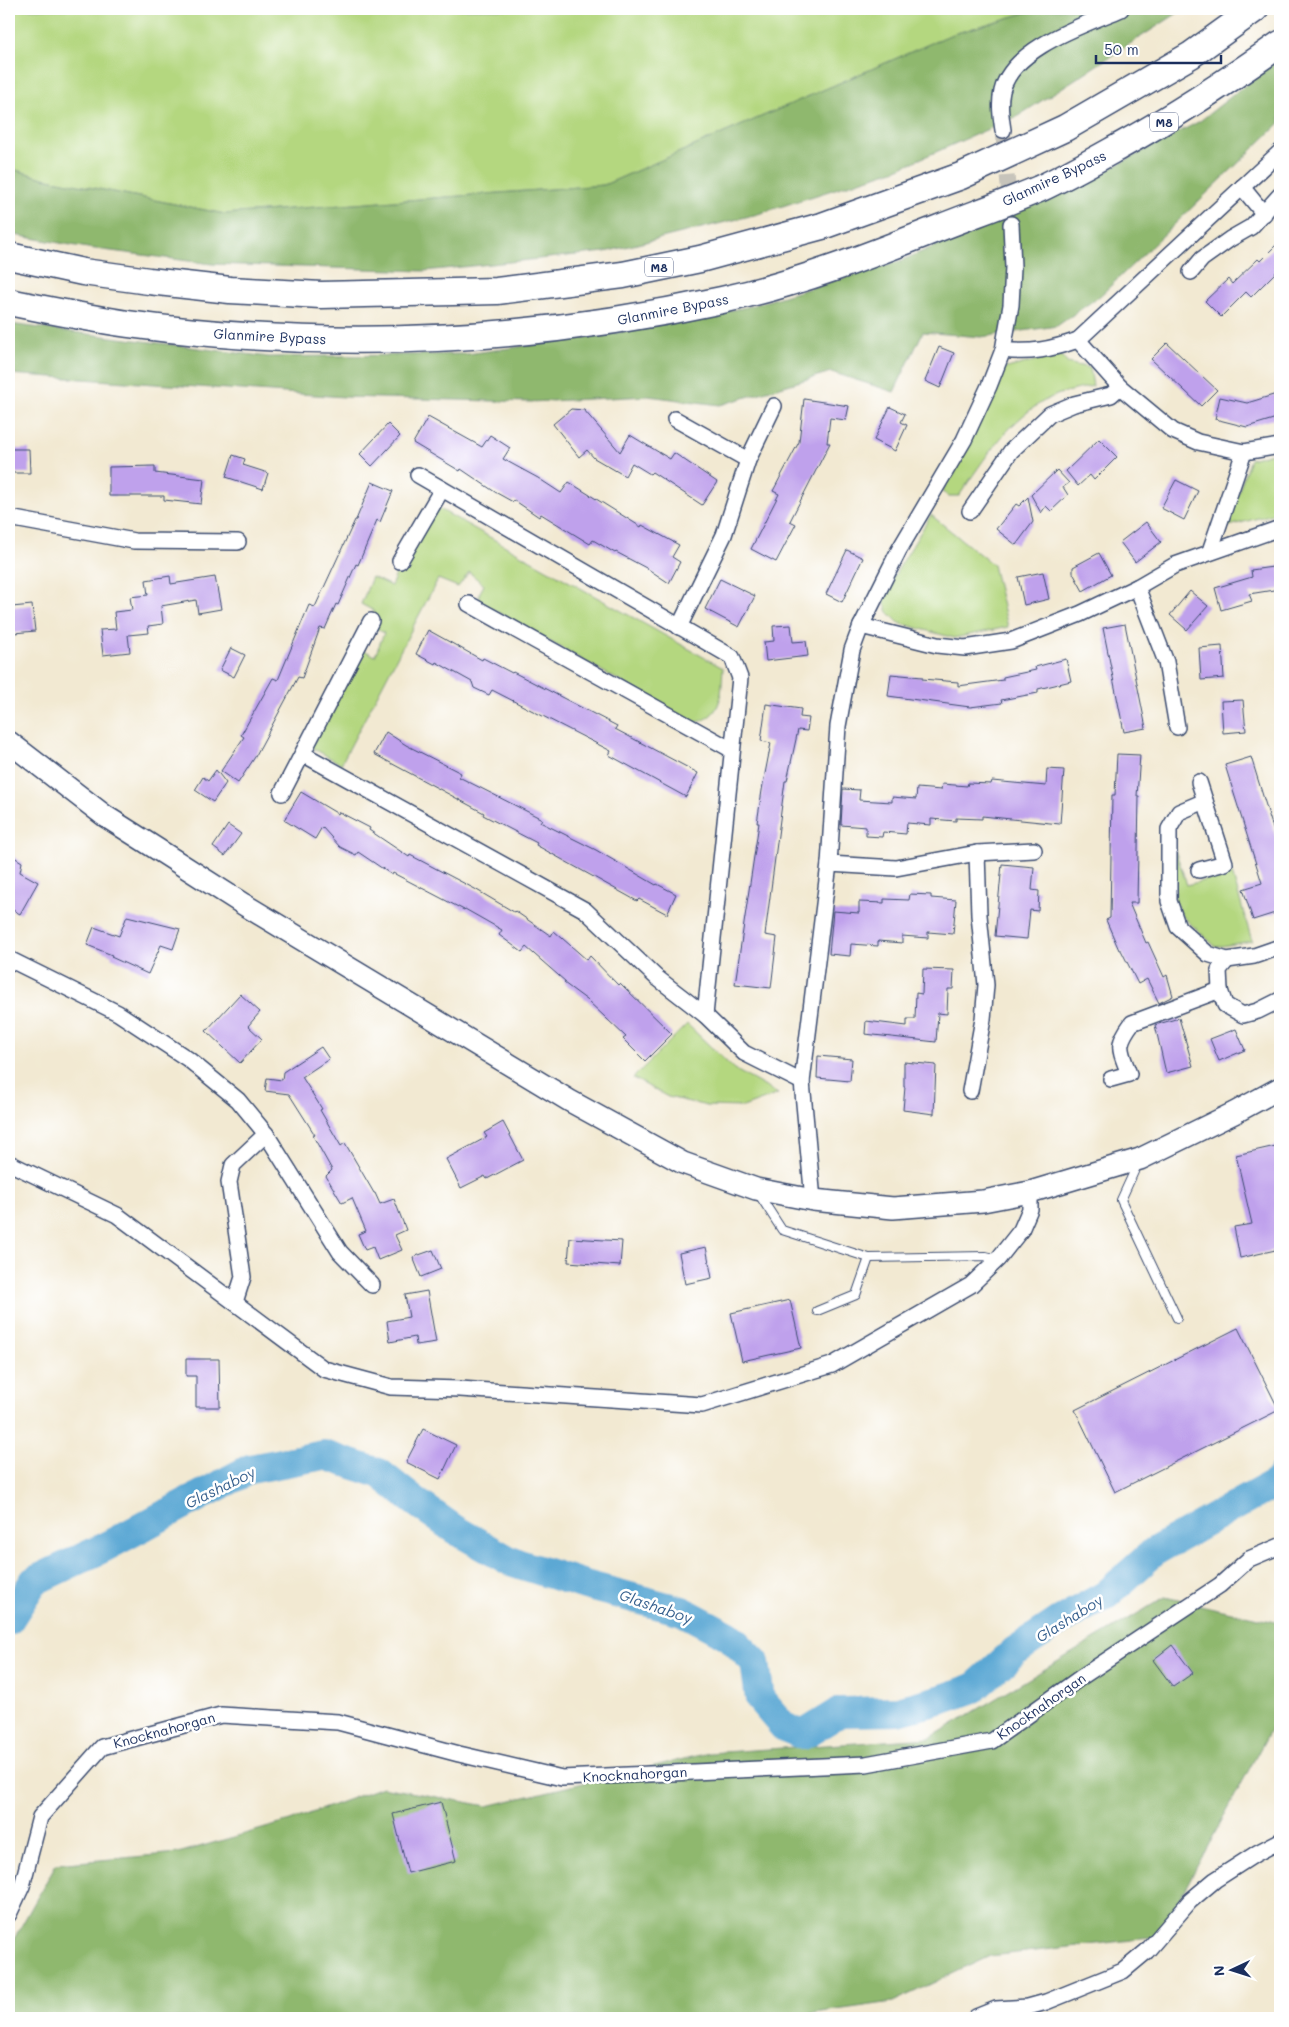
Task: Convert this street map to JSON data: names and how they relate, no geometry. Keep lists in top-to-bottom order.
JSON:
{
  "streets": {
    "highway": ["M8", "Glanmire Bypass"],
    "street": ["Knocknahorgan"]
  },
  "water": ["Glashaboy"],
  "scale_bar": "50 m",
  "north": "left"
}
